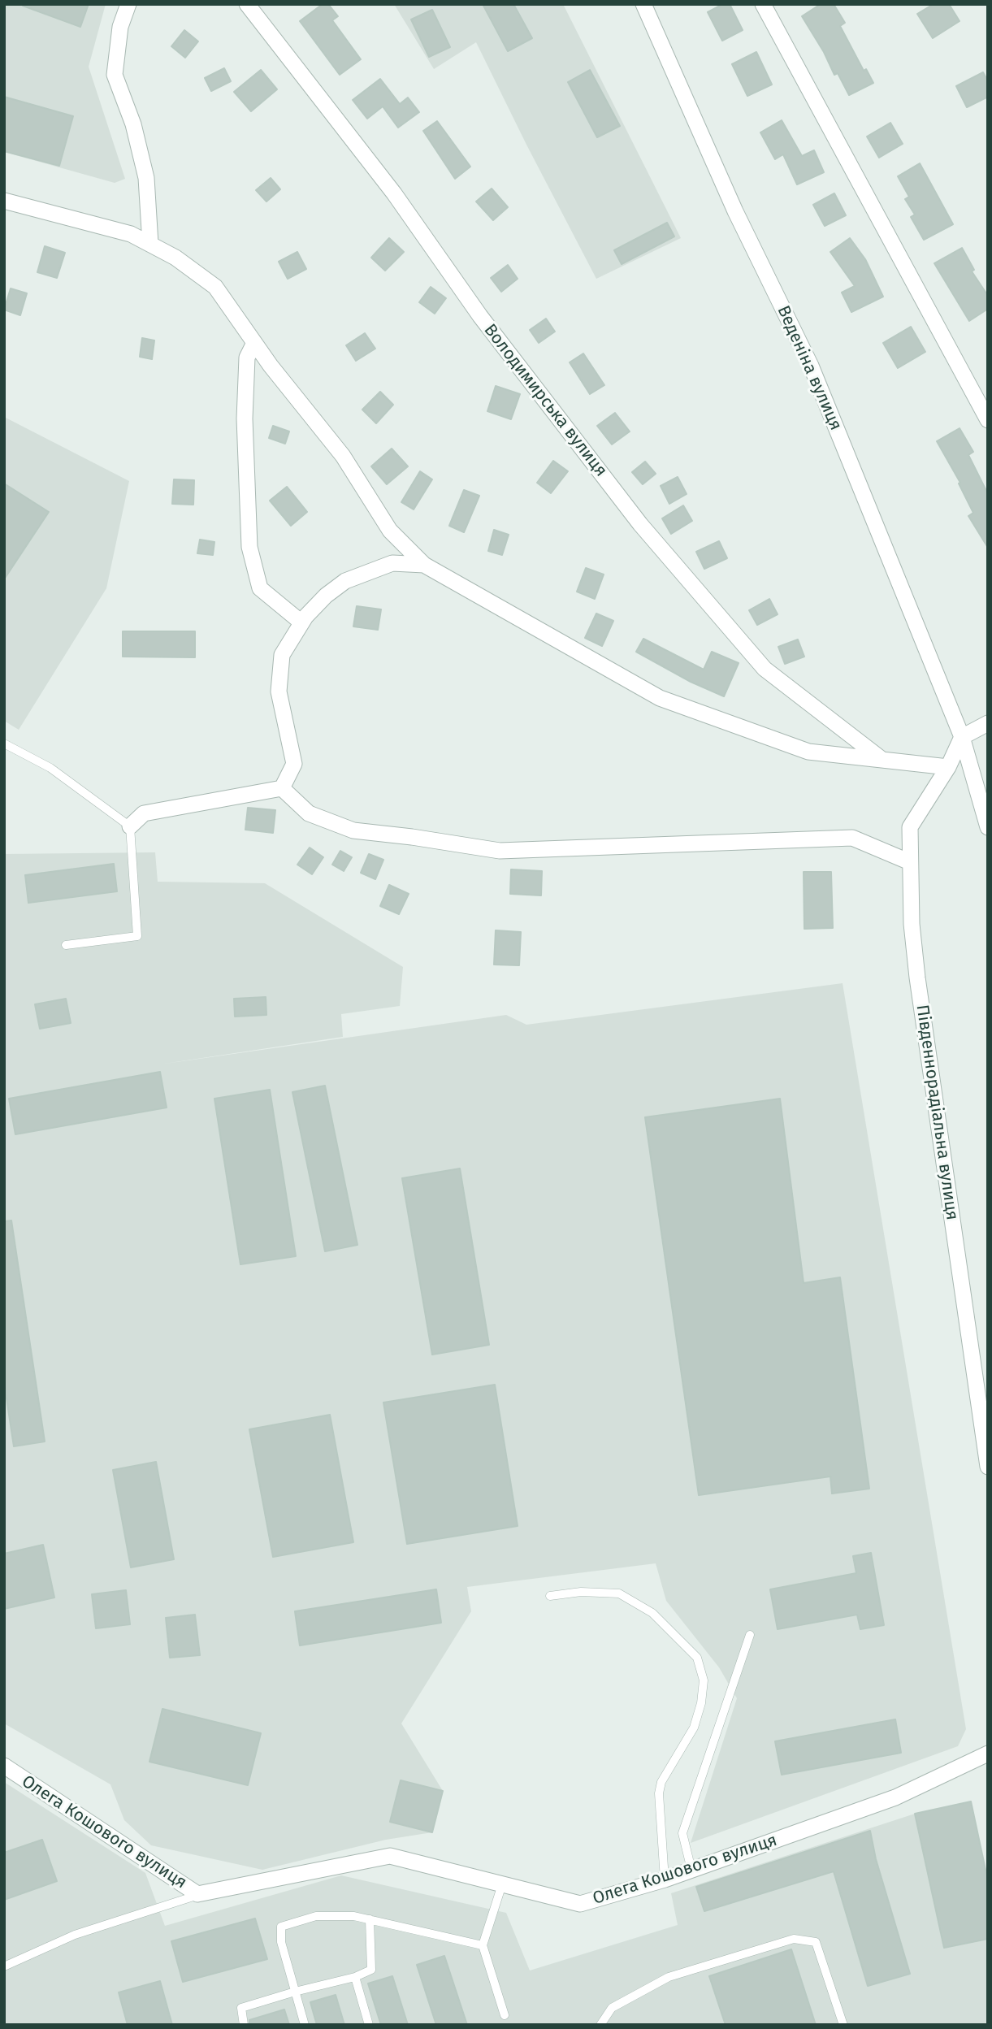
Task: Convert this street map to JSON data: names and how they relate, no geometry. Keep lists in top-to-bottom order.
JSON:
{
  "streets": {
    "street": [
      "Веденіна вулиця",
      "Володимирська вулиця",
      "Південнорадіальна вулиця",
      "Олега Кошового вулиця"
    ]
  },
  "crossings": [
    ["Веденіна вулиця", "Південнорадіальна вулиця"]
  ]
}
